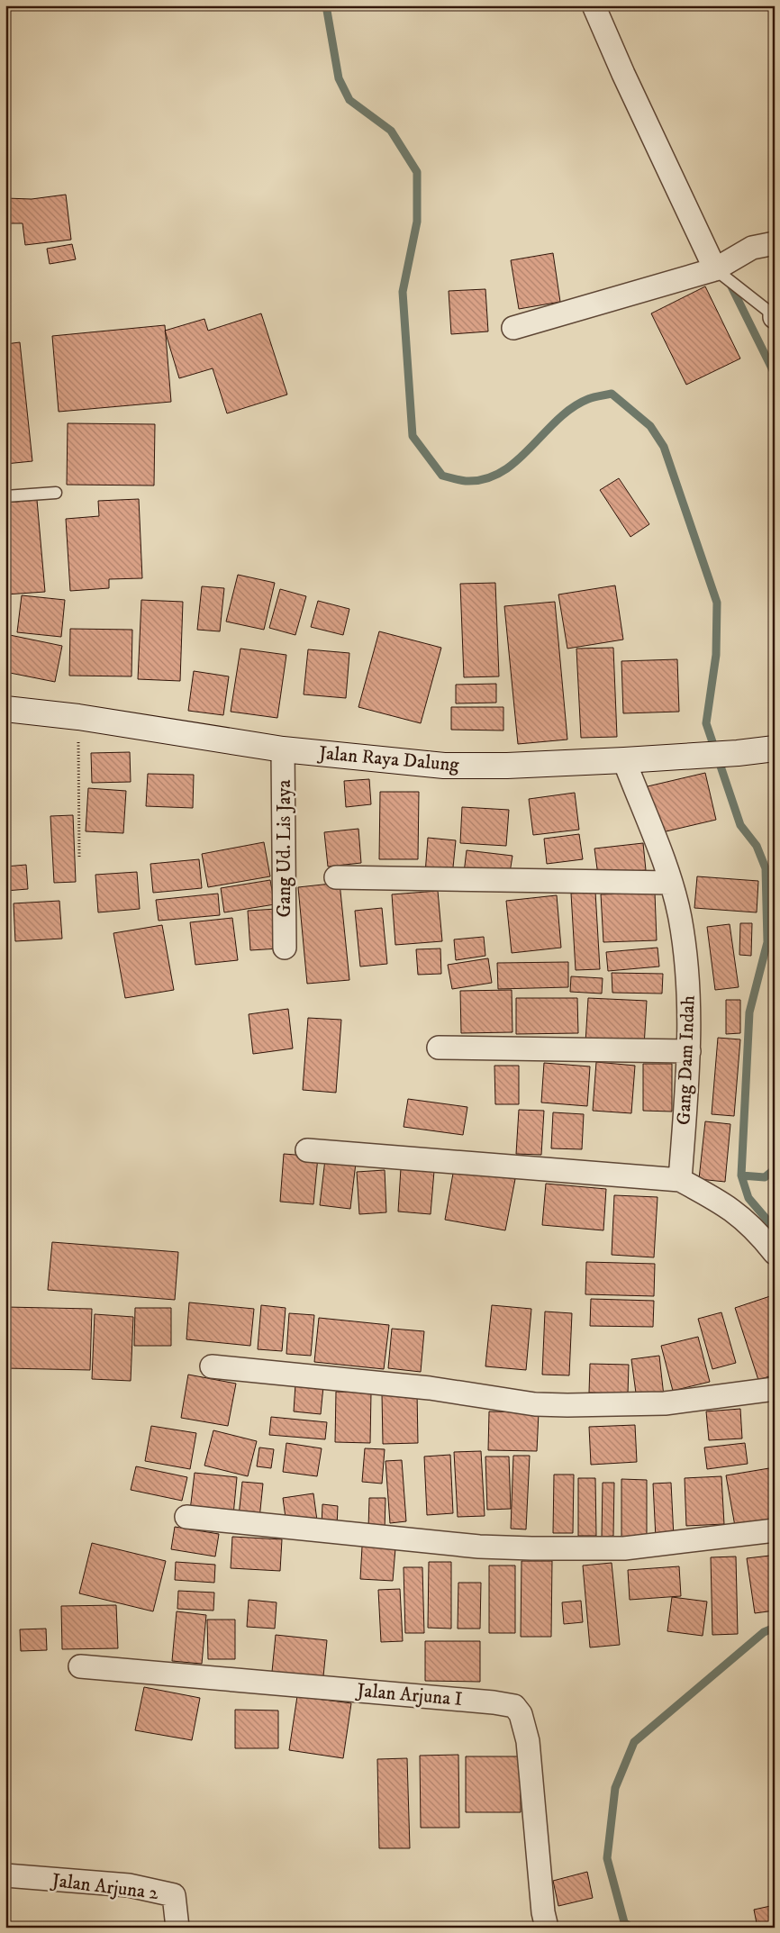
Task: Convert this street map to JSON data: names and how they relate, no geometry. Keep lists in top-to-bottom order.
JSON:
{
  "streets": {
    "street": [
      "Jalan Raya Dalung",
      "Gang Ud. Lis Jaya",
      "Gang Dam Indah",
      "Jalan Arjuna I",
      "Jalan Arjuna 2"
    ]
  },
  "crossings": [
    ["Jalan Raya Dalung", "Gang Ud. Lis Jaya"],
    ["Jalan Raya Dalung", "Gang Dam Indah"]
  ]
}
